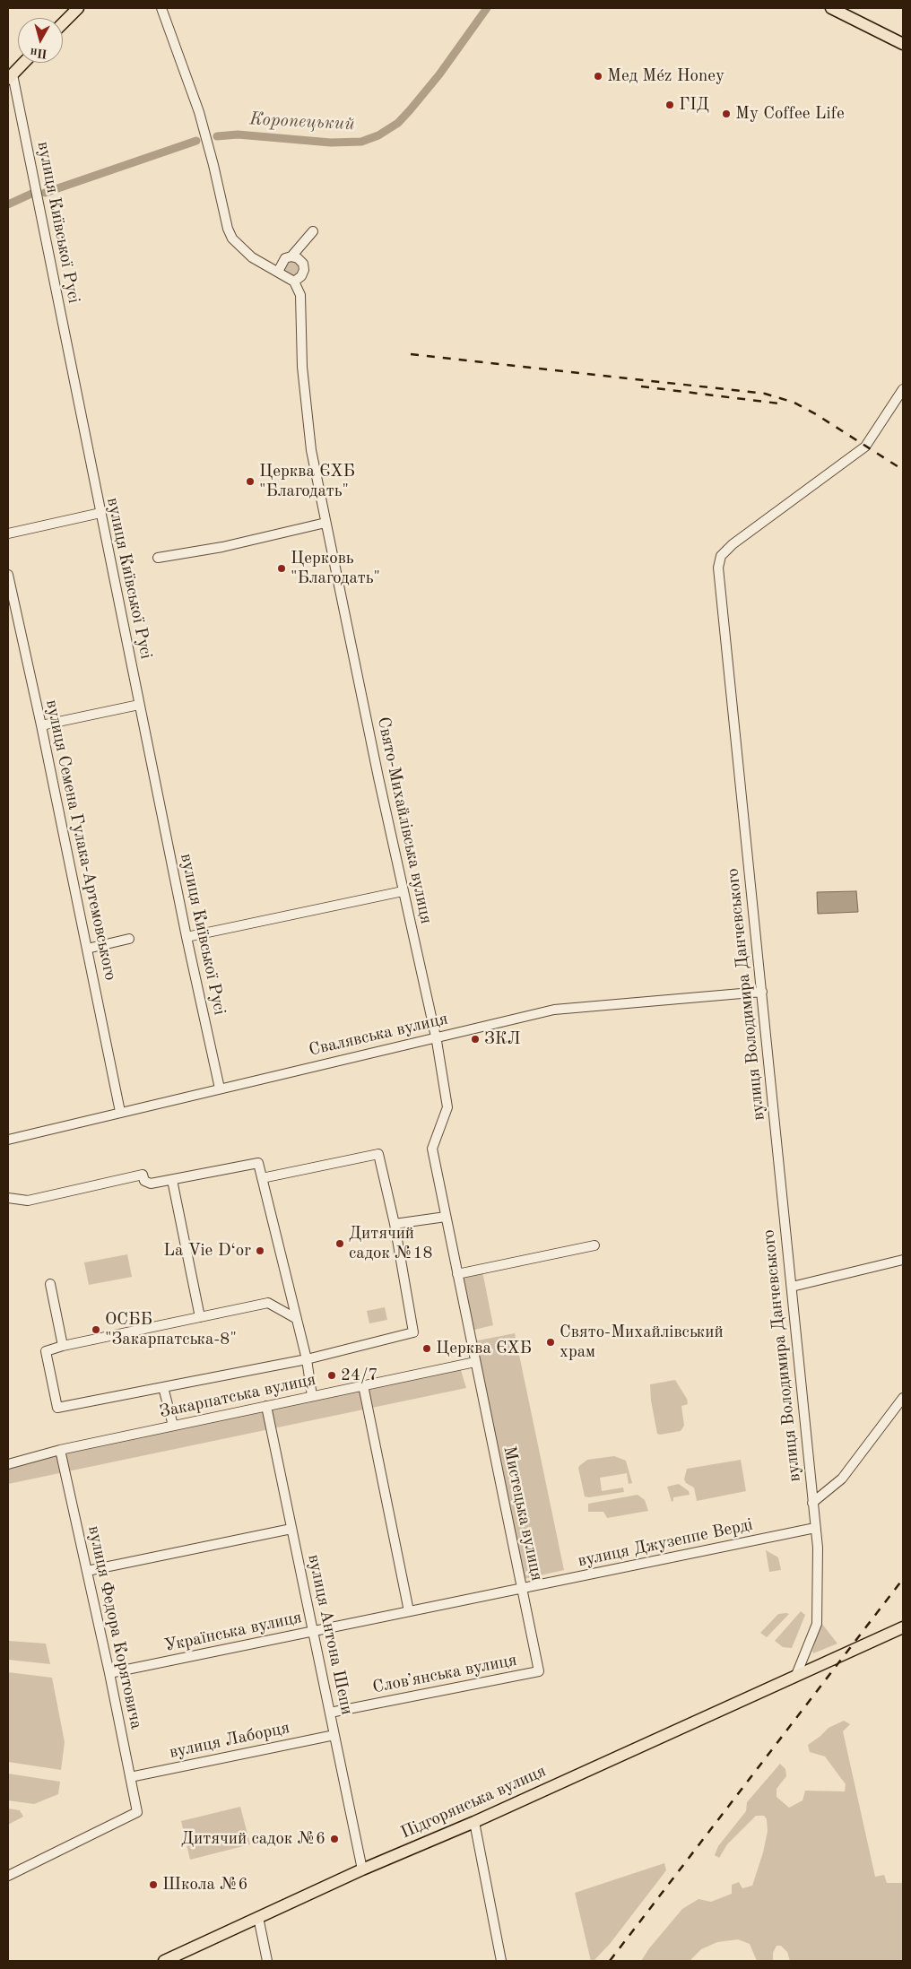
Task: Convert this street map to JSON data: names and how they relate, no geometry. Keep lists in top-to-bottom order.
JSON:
{
  "streets": {
    "main road": ["Підгорянська вулиця"],
    "street": [
      "вулиця Київської Русі",
      "Свято-Михайлівська вулиця",
      "вулиця Семена Гулака-Артемовського",
      "вулиця Володимира Данчевського",
      "Свалявська вулиця",
      "Закарпатська вулиця",
      "Мистецька вулиця",
      "вулиця Джузеппе Верді",
      "вулиця Федора Корятовича",
      "Українська вулиця",
      "вулиця Антона Шепи",
      "Словʼянська вулиця",
      "вулиця Лаборця"
    ]
  },
  "crossings": [
    ["вулиця Київської Русі", "Свалявська вулиця"],
    ["Свято-Михайлівська вулиця", "Свалявська вулиця"],
    ["Свято-Михайлівська вулиця", "Закарпатська вулиця"],
    ["Свято-Михайлівська вулиця", "Мистецька вулиця"],
    ["вулиця Семена Гулака-Артемовського", "Свалявська вулиця"],
    ["вулиця Володимира Данчевського", "Свалявська вулиця"],
    ["вулиця Володимира Данчевського", "вулиця Джузеппе Верді"],
    ["вулиця Володимира Данчевського", "Підгорянська вулиця"],
    ["Закарпатська вулиця", "Мистецька вулиця"],
    ["Закарпатська вулиця", "вулиця Федора Корятовича"],
    ["Закарпатська вулиця", "вулиця Антона Шепи"],
    ["Мистецька вулиця", "вулиця Джузеппе Верді"],
    ["Мистецька вулиця", "Українська вулиця"],
    ["Мистецька вулиця", "Словʼянська вулиця"],
    ["вулиця Джузеппе Верді", "Українська вулиця"],
    ["вулиця Федора Корятовича", "Українська вулиця"],
    ["вулиця Федора Корятовича", "вулиця Лаборця"],
    ["Українська вулиця", "вулиця Антона Шепи"],
    ["вулиця Антона Шепи", "Словʼянська вулиця"],
    ["вулиця Антона Шепи", "вулиця Лаборця"],
    ["вулиця Антона Шепи", "Підгорянська вулиця"]
  ],
  "water": ["Коропецький"],
  "places": [
    "Мед Méz Honey",
    "ГІД",
    "My Coffee Life",
    "Церква ЄХБ \"Благодать\"",
    "Церковь \"Благодать\"",
    "ЗКЛ",
    "Дитячий садок №18",
    "La Vie D‘or",
    "ОСББ \"Закарпатська-8\"",
    "Свято-Михайлівський храм",
    "Церква ЄХБ",
    "24/7",
    "Дитячий садок №6",
    "Школа №6"
  ],
  "north": "bottom"
}
